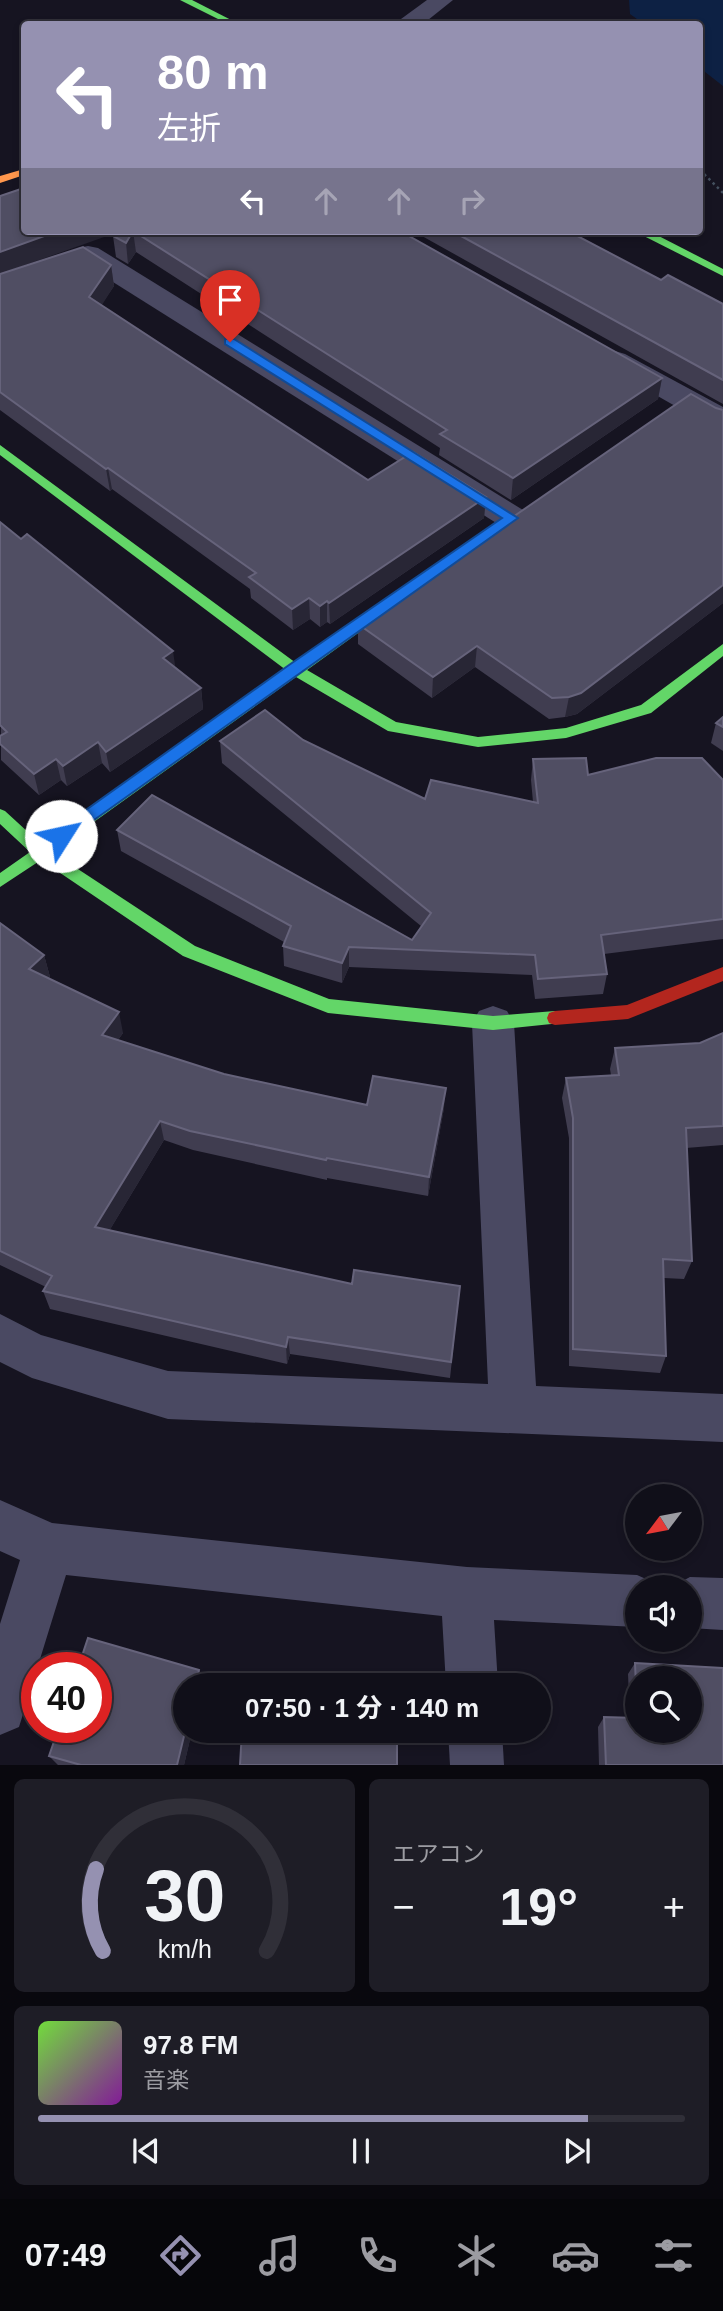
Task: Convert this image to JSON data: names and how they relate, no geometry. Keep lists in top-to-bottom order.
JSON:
{
  "north": "bottom left",
  "page": {
    "turn": ["80 m", "左折"],
    "limit": "40",
    "trip": "07:50 · 1 分 · 140 m",
    "tile": "エアコン",
    "heat": ["−", "19°", "+"],
    "song": ["97.8 FM", "音楽"],
    "tabs": "07:49",
    "gauge": ["30", "km/h"]
  }
}
